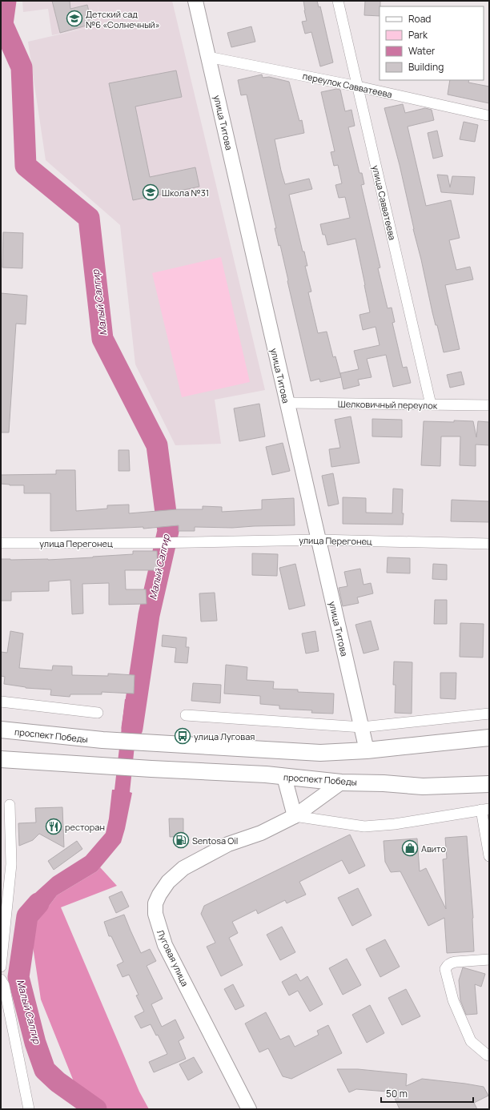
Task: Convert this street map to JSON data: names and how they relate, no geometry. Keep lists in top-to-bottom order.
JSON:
{
  "streets": {
    "main road": ["улица Титова", "проспект Победы", "Луговая улица"],
    "street": [
      "переулок Савватеева",
      "улица Савватеева",
      "Шелковичный переулок",
      "улица Перегонец"
    ]
  },
  "crossings": [
    ["переулок Савватеева", "улица Титова"],
    ["переулок Савватеева", "улица Савватеева"],
    ["улица Титова", "Шелковичный переулок"],
    ["улица Титова", "улица Перегонец"],
    ["улица Титова", "проспект Победы"],
    ["улица Савватеева", "Шелковичный переулок"],
    ["проспект Победы", "Луговая улица"]
  ],
  "water": ["Малый Салгир"],
  "places": {
    "school or university": ["Детский сад №6 «Солнечный»", "Школа №31"],
    "bus stop": ["улица Луговая"],
    "restaurant": ["ресторан"],
    "fuel station": ["Sentosa Oil"],
    "shop": ["Авито"]
  },
  "legend": [
    "Road",
    "Park",
    "Water",
    "Building"
  ],
  "scale_bar": "50 m"
}
